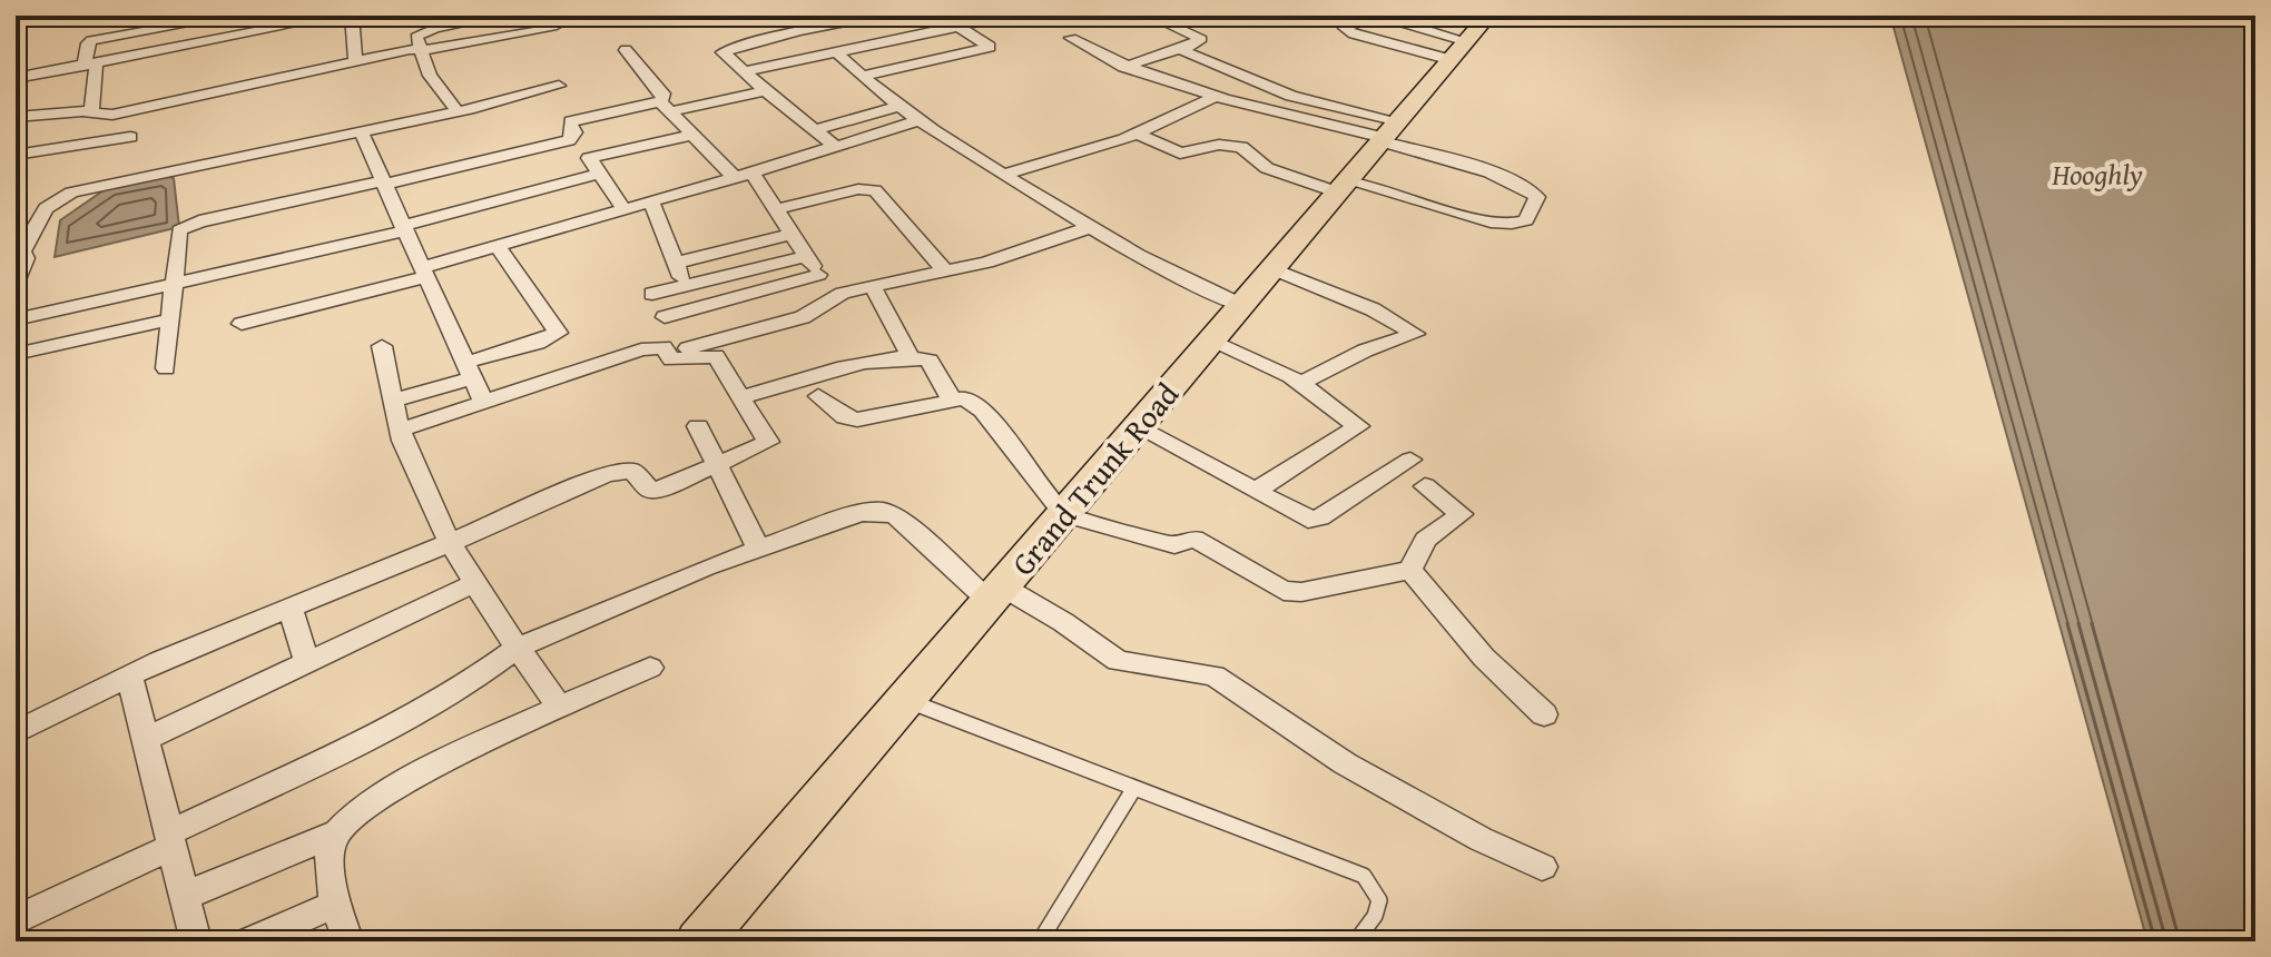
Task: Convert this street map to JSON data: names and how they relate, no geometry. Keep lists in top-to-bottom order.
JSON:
{
  "streets": {
    "main road": ["Grand Trunk Road"]
  },
  "water": ["Hooghly"]
}
